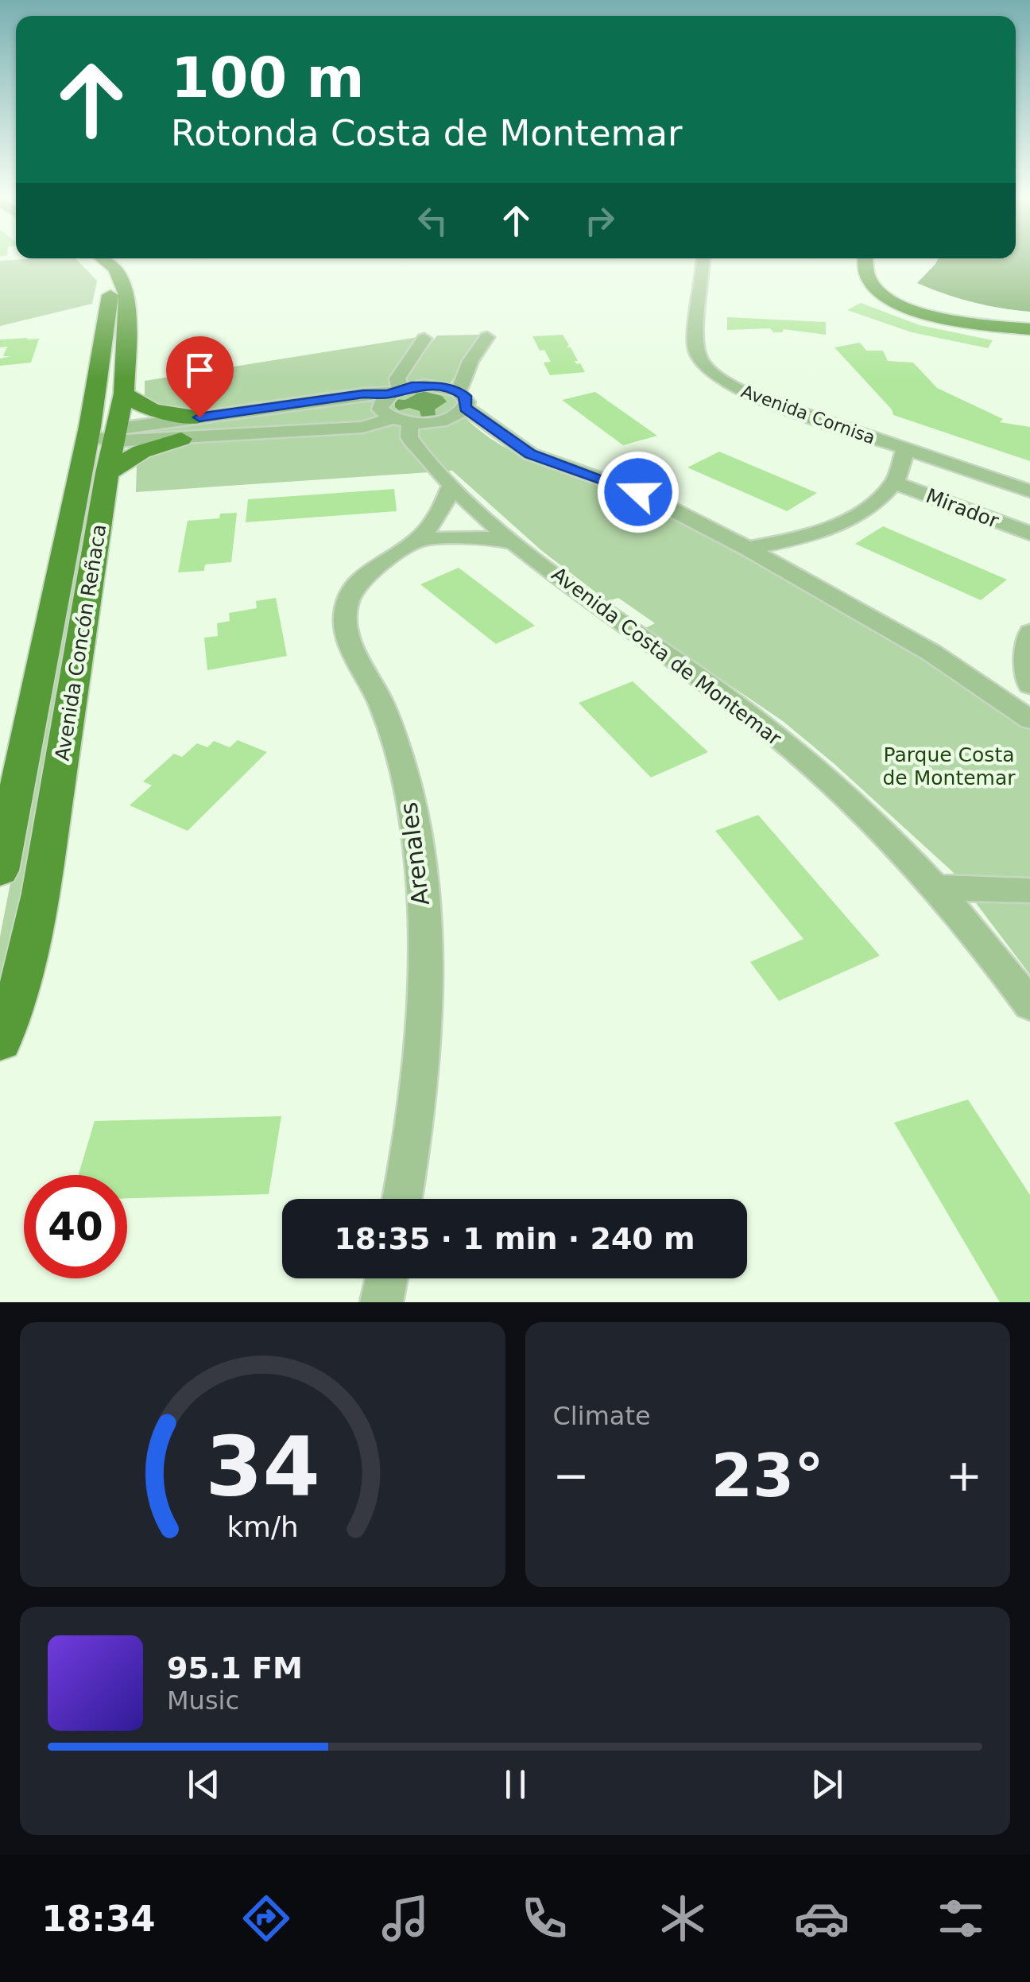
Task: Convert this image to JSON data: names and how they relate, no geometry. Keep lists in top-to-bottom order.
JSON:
{
  "streets": {
    "main road": ["Avenida Concón Reñaca"],
    "street": [
      "Avenida Cornisa",
      "Mirador",
      "Avenida Costa de Montemar",
      "Arenales"
    ]
  },
  "crossings": [
    ["Avenida Costa de Montemar", "Arenales"]
  ],
  "parks": ["Parque Costa de Montemar"],
  "page": {
    "turn": ["100 m", "Rotonda Costa de Montemar"],
    "limit": "40",
    "trip": "18:35 · 1 min · 240 m",
    "tile": "Climate",
    "heat": ["−", "23°", "+"],
    "song": ["95.1 FM", "Music"],
    "tabs": "18:34",
    "gauge": ["34", "km/h"]
  }
}
